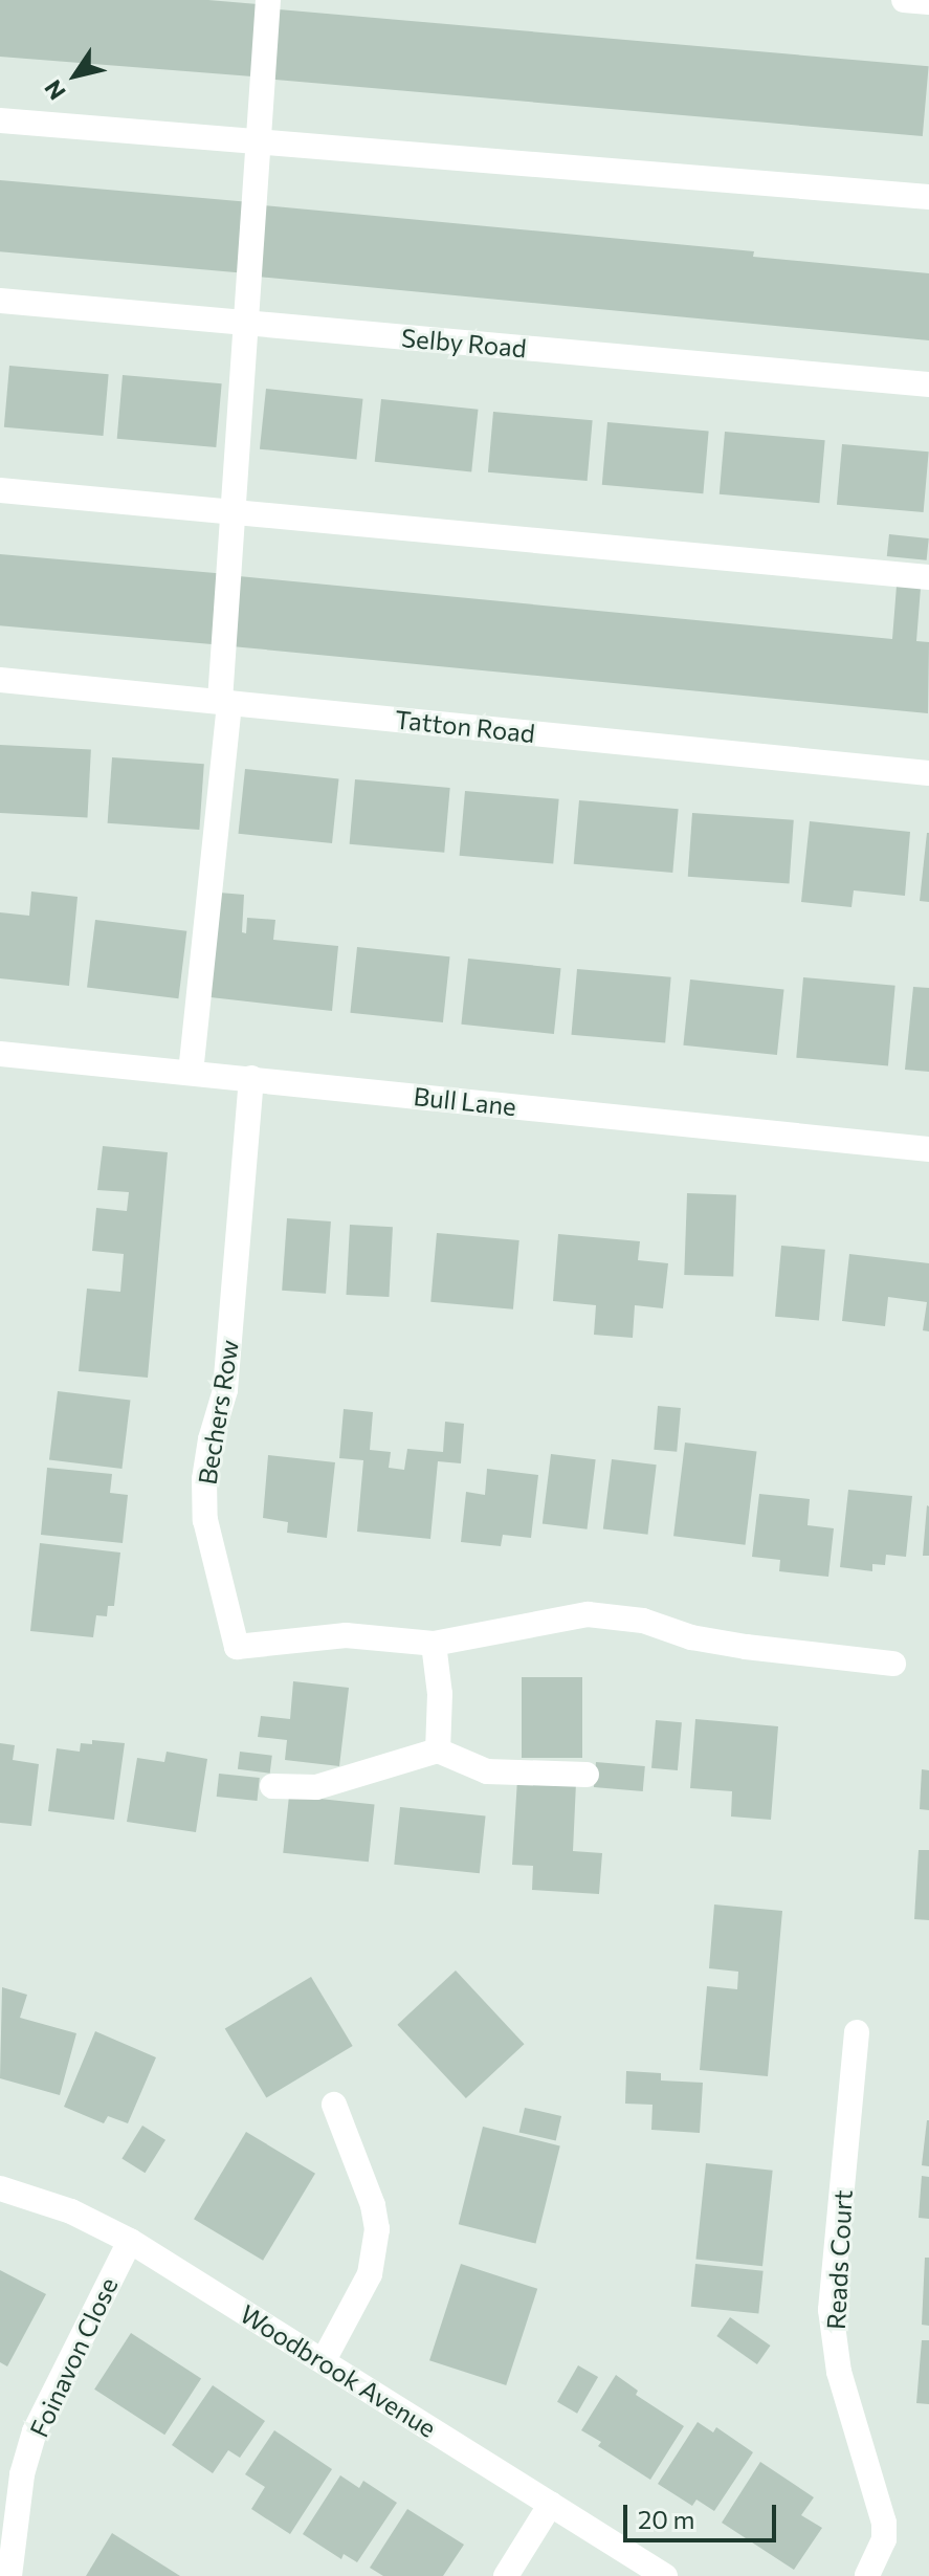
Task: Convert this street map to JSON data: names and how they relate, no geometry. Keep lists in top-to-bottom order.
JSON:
{
  "streets": {
    "street": [
      "Selby Road",
      "Tatton Road",
      "Bull Lane",
      "Bechers Row",
      "Reads Court",
      "Foinavon Close",
      "Woodbrook Avenue"
    ]
  },
  "crossings": [
    ["Bull Lane", "Bechers Row"],
    ["Foinavon Close", "Woodbrook Avenue"]
  ],
  "scale_bar": "20 m",
  "north": "bottom left"
}
